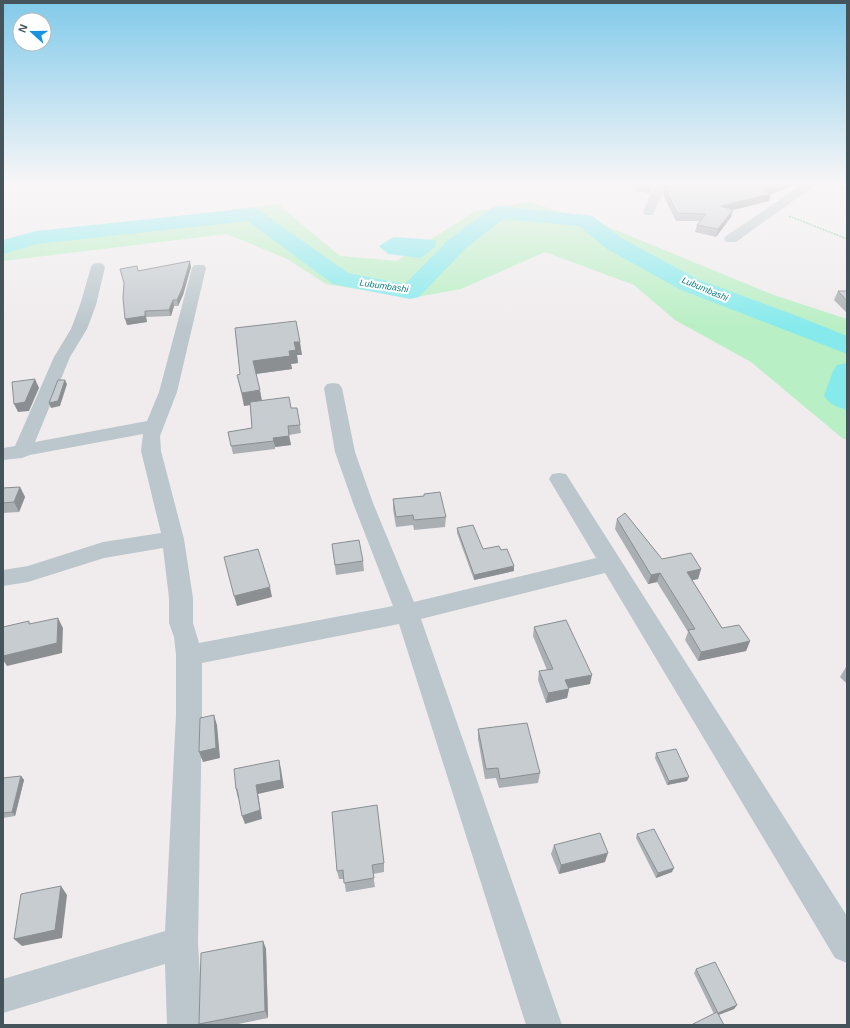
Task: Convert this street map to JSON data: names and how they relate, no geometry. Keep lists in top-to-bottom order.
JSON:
{
  "water": ["Lubumbashi"],
  "north": "left"
}
